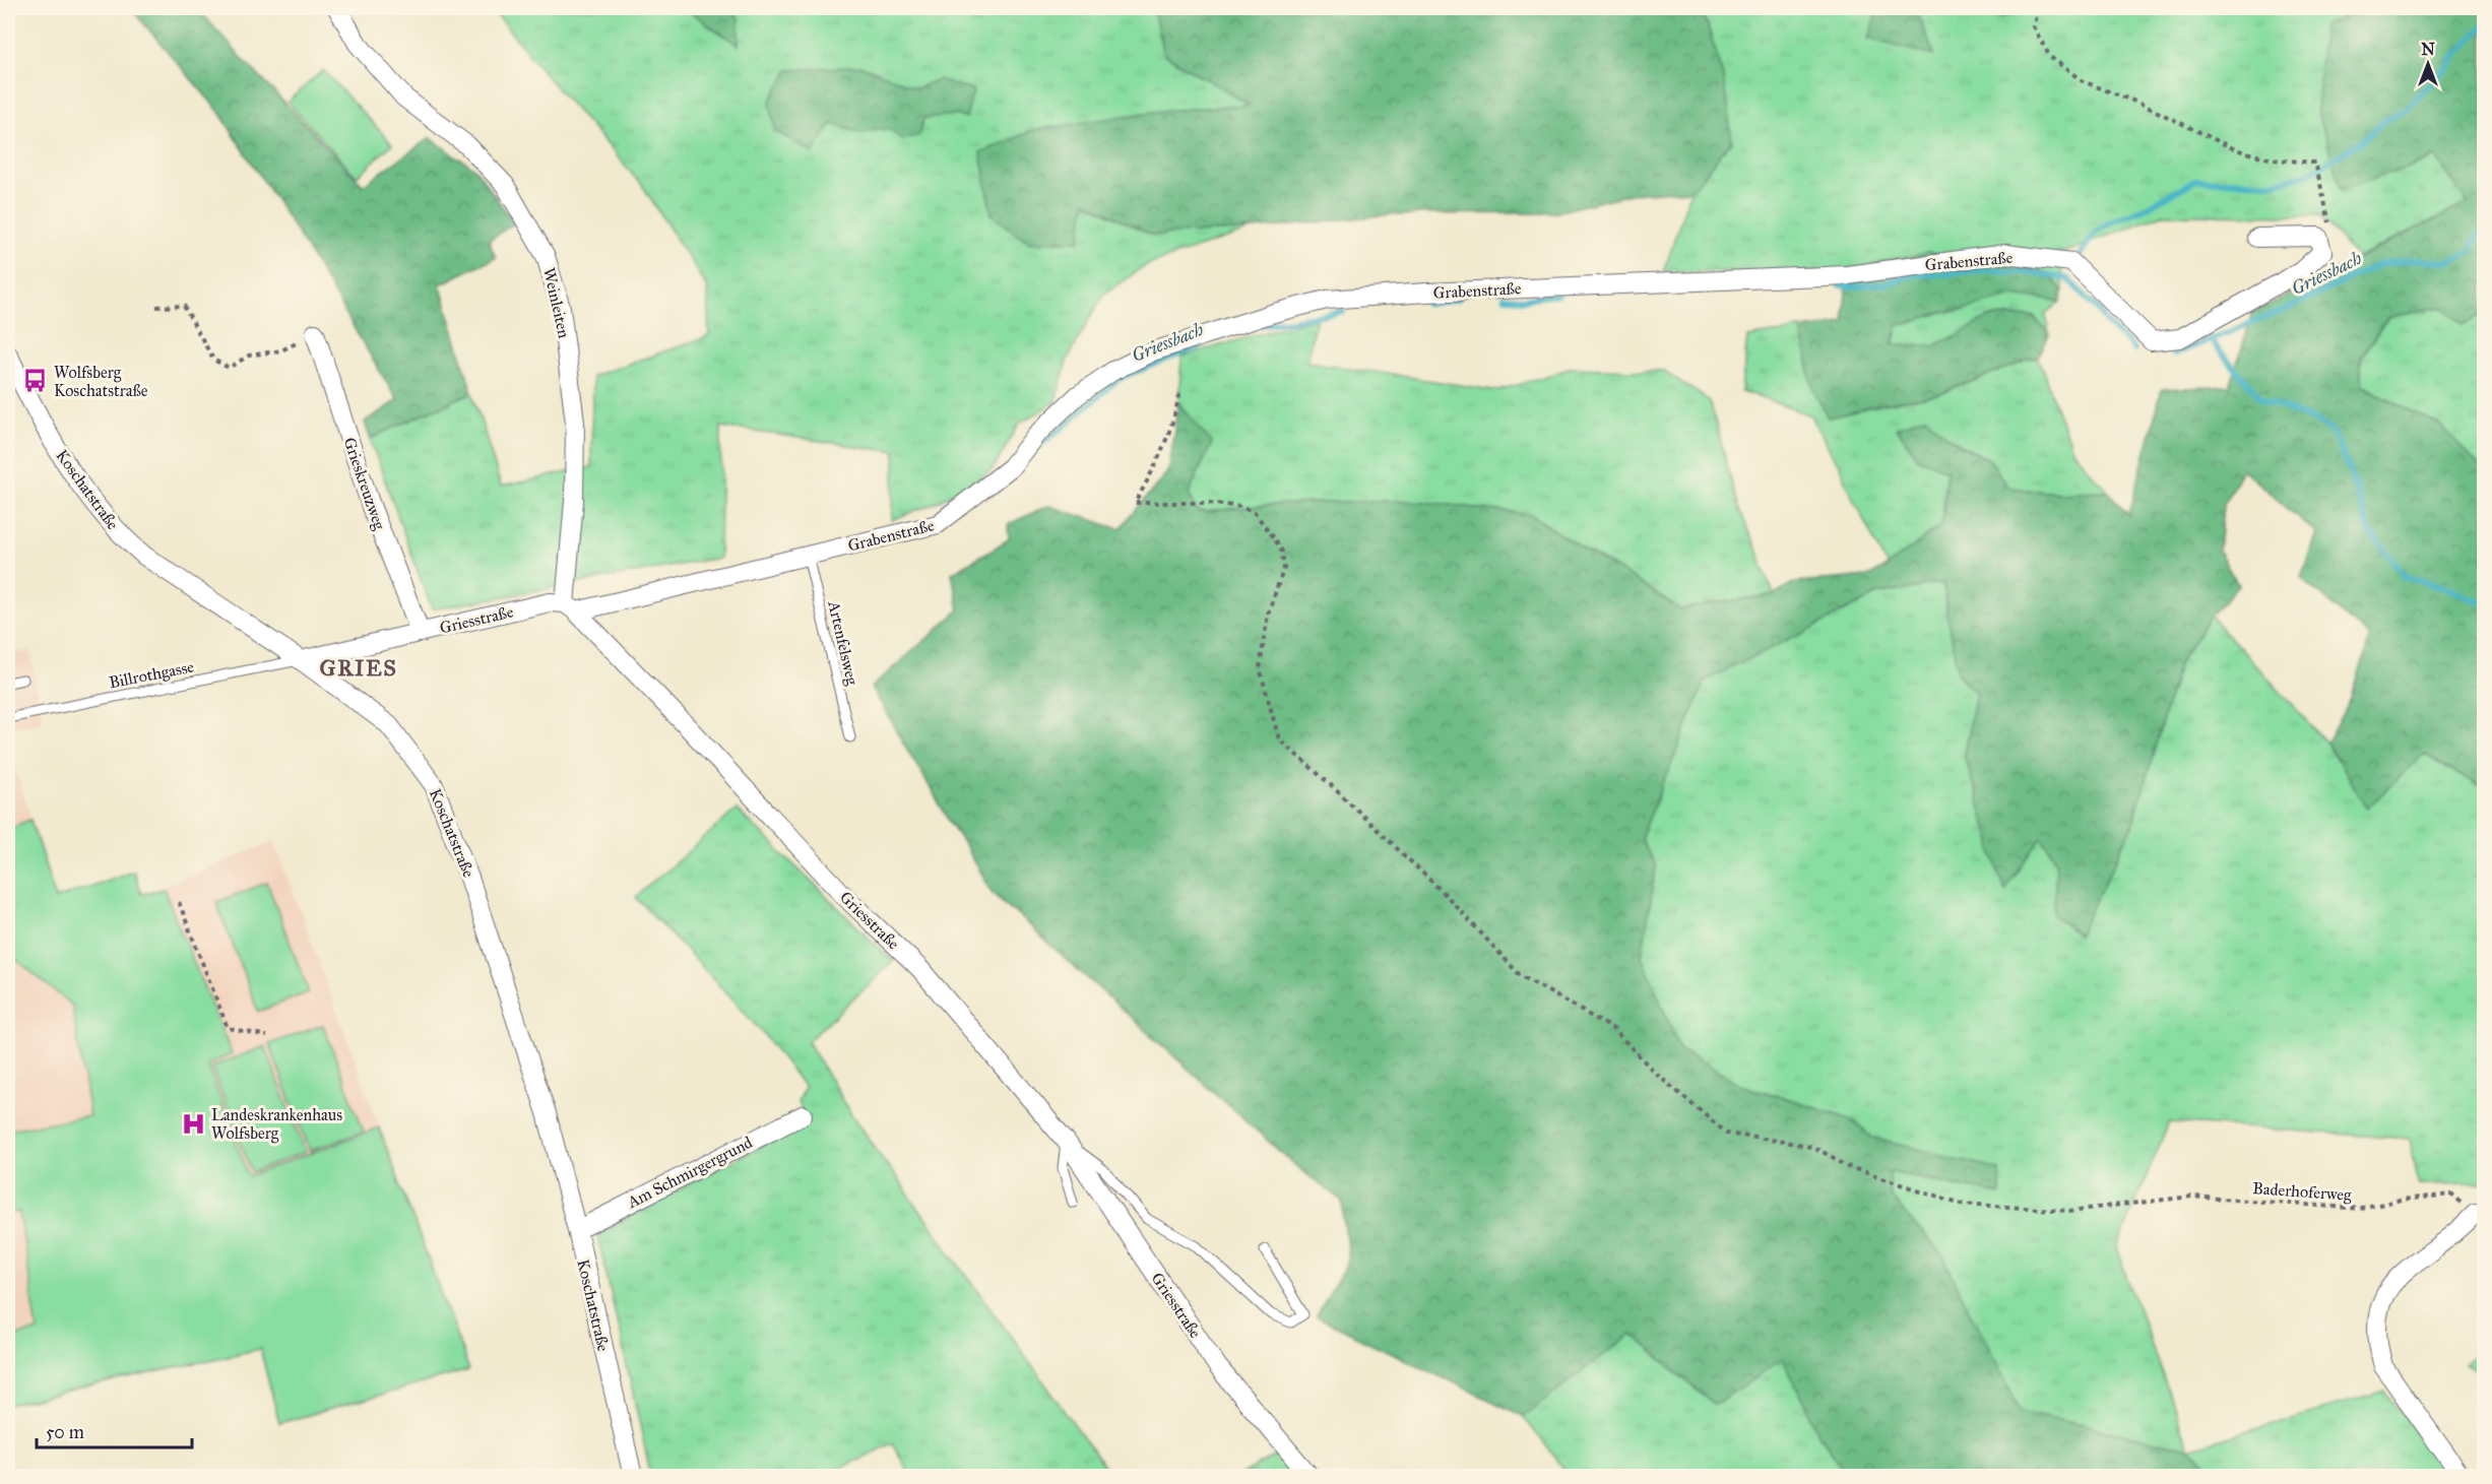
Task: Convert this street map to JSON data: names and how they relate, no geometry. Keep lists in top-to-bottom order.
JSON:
{
  "streets": {
    "street": [
      "Grabenstraße",
      "Weinleiten",
      "Grieskreuzweg",
      "Koschatstraße",
      "Griesstraße",
      "Am Schmirgergrund"
    ],
    "lane": ["Artenfelsweg", "Billrothgasse"],
    "path": ["Baderhoferweg"]
  },
  "crossings": [
    ["Grabenstraße", "Weinleiten"],
    ["Grabenstraße", "Griesstraße"],
    ["Grabenstraße", "Artenfelsweg"],
    ["Weinleiten", "Griesstraße"],
    ["Grieskreuzweg", "Griesstraße"],
    ["Koschatstraße", "Griesstraße"],
    ["Koschatstraße", "Billrothgasse"],
    ["Koschatstraße", "Am Schmirgergrund"],
    ["Griesstraße", "Billrothgasse"]
  ],
  "districts": ["GRIES"],
  "water": ["Griessbach"],
  "places": {
    "bus stop": ["Wolfsberg Koschatstraße"],
    "hospital": ["Landeskrankenhaus Wolfsberg"]
  },
  "scale_bar": "50 m",
  "north": "top"
}
